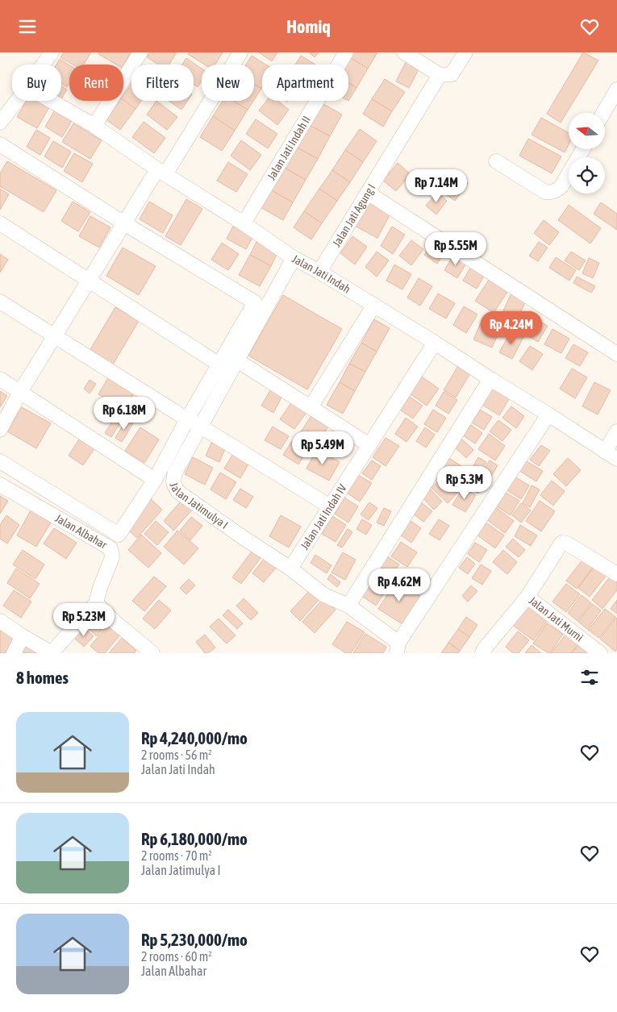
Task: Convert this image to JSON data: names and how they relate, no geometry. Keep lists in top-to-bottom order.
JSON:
{
  "streets": {
    "street": [
      "Jalan Jati Indah II",
      "Jalan Jati Agung I",
      "Jalan Jati Indah",
      "Jalan Jatimulya I",
      "Jalan Jati Indah IV",
      "Jalan Albahar",
      "Jalan Jati Murni"
    ]
  },
  "crossings": [
    ["Jalan Jati Indah II", "Jalan Jati Indah"],
    ["Jalan Jati Agung I", "Jalan Jati Indah"],
    ["Jalan Jati Indah", "Jalan Jatimulya I"],
    ["Jalan Jati Indah", "Jalan Jati Indah IV"],
    ["Jalan Jatimulya I", "Jalan Jati Indah IV"]
  ],
  "north": "left",
  "page": {
    "header": "Homiq",
    "chip": [
      "Buy",
      "Rent",
      "Filters",
      "New",
      "Apartment"
    ],
    "price": [
      "Rp 7.14M",
      "Rp 5.55M",
      "Rp 4.24M",
      "Rp 6.18M",
      "Rp 5.49M",
      "Rp 5.3M",
      "Rp 4.62M",
      "Rp 5.23M"
    ],
    "heading": "8 homes",
    "list": [
      {
        "name": "Rp 4,240,000/mo",
        "note": "2 rooms · 56 m² · Jalan Jati Indah"
      },
      {
        "name": "Rp 6,180,000/mo",
        "note": "2 rooms · 70 m² · Jalan Jatimulya I"
      },
      {
        "name": "Rp 5,230,000/mo",
        "note": "2 rooms · 60 m² · Jalan Albahar"
      }
    ]
  }
}
